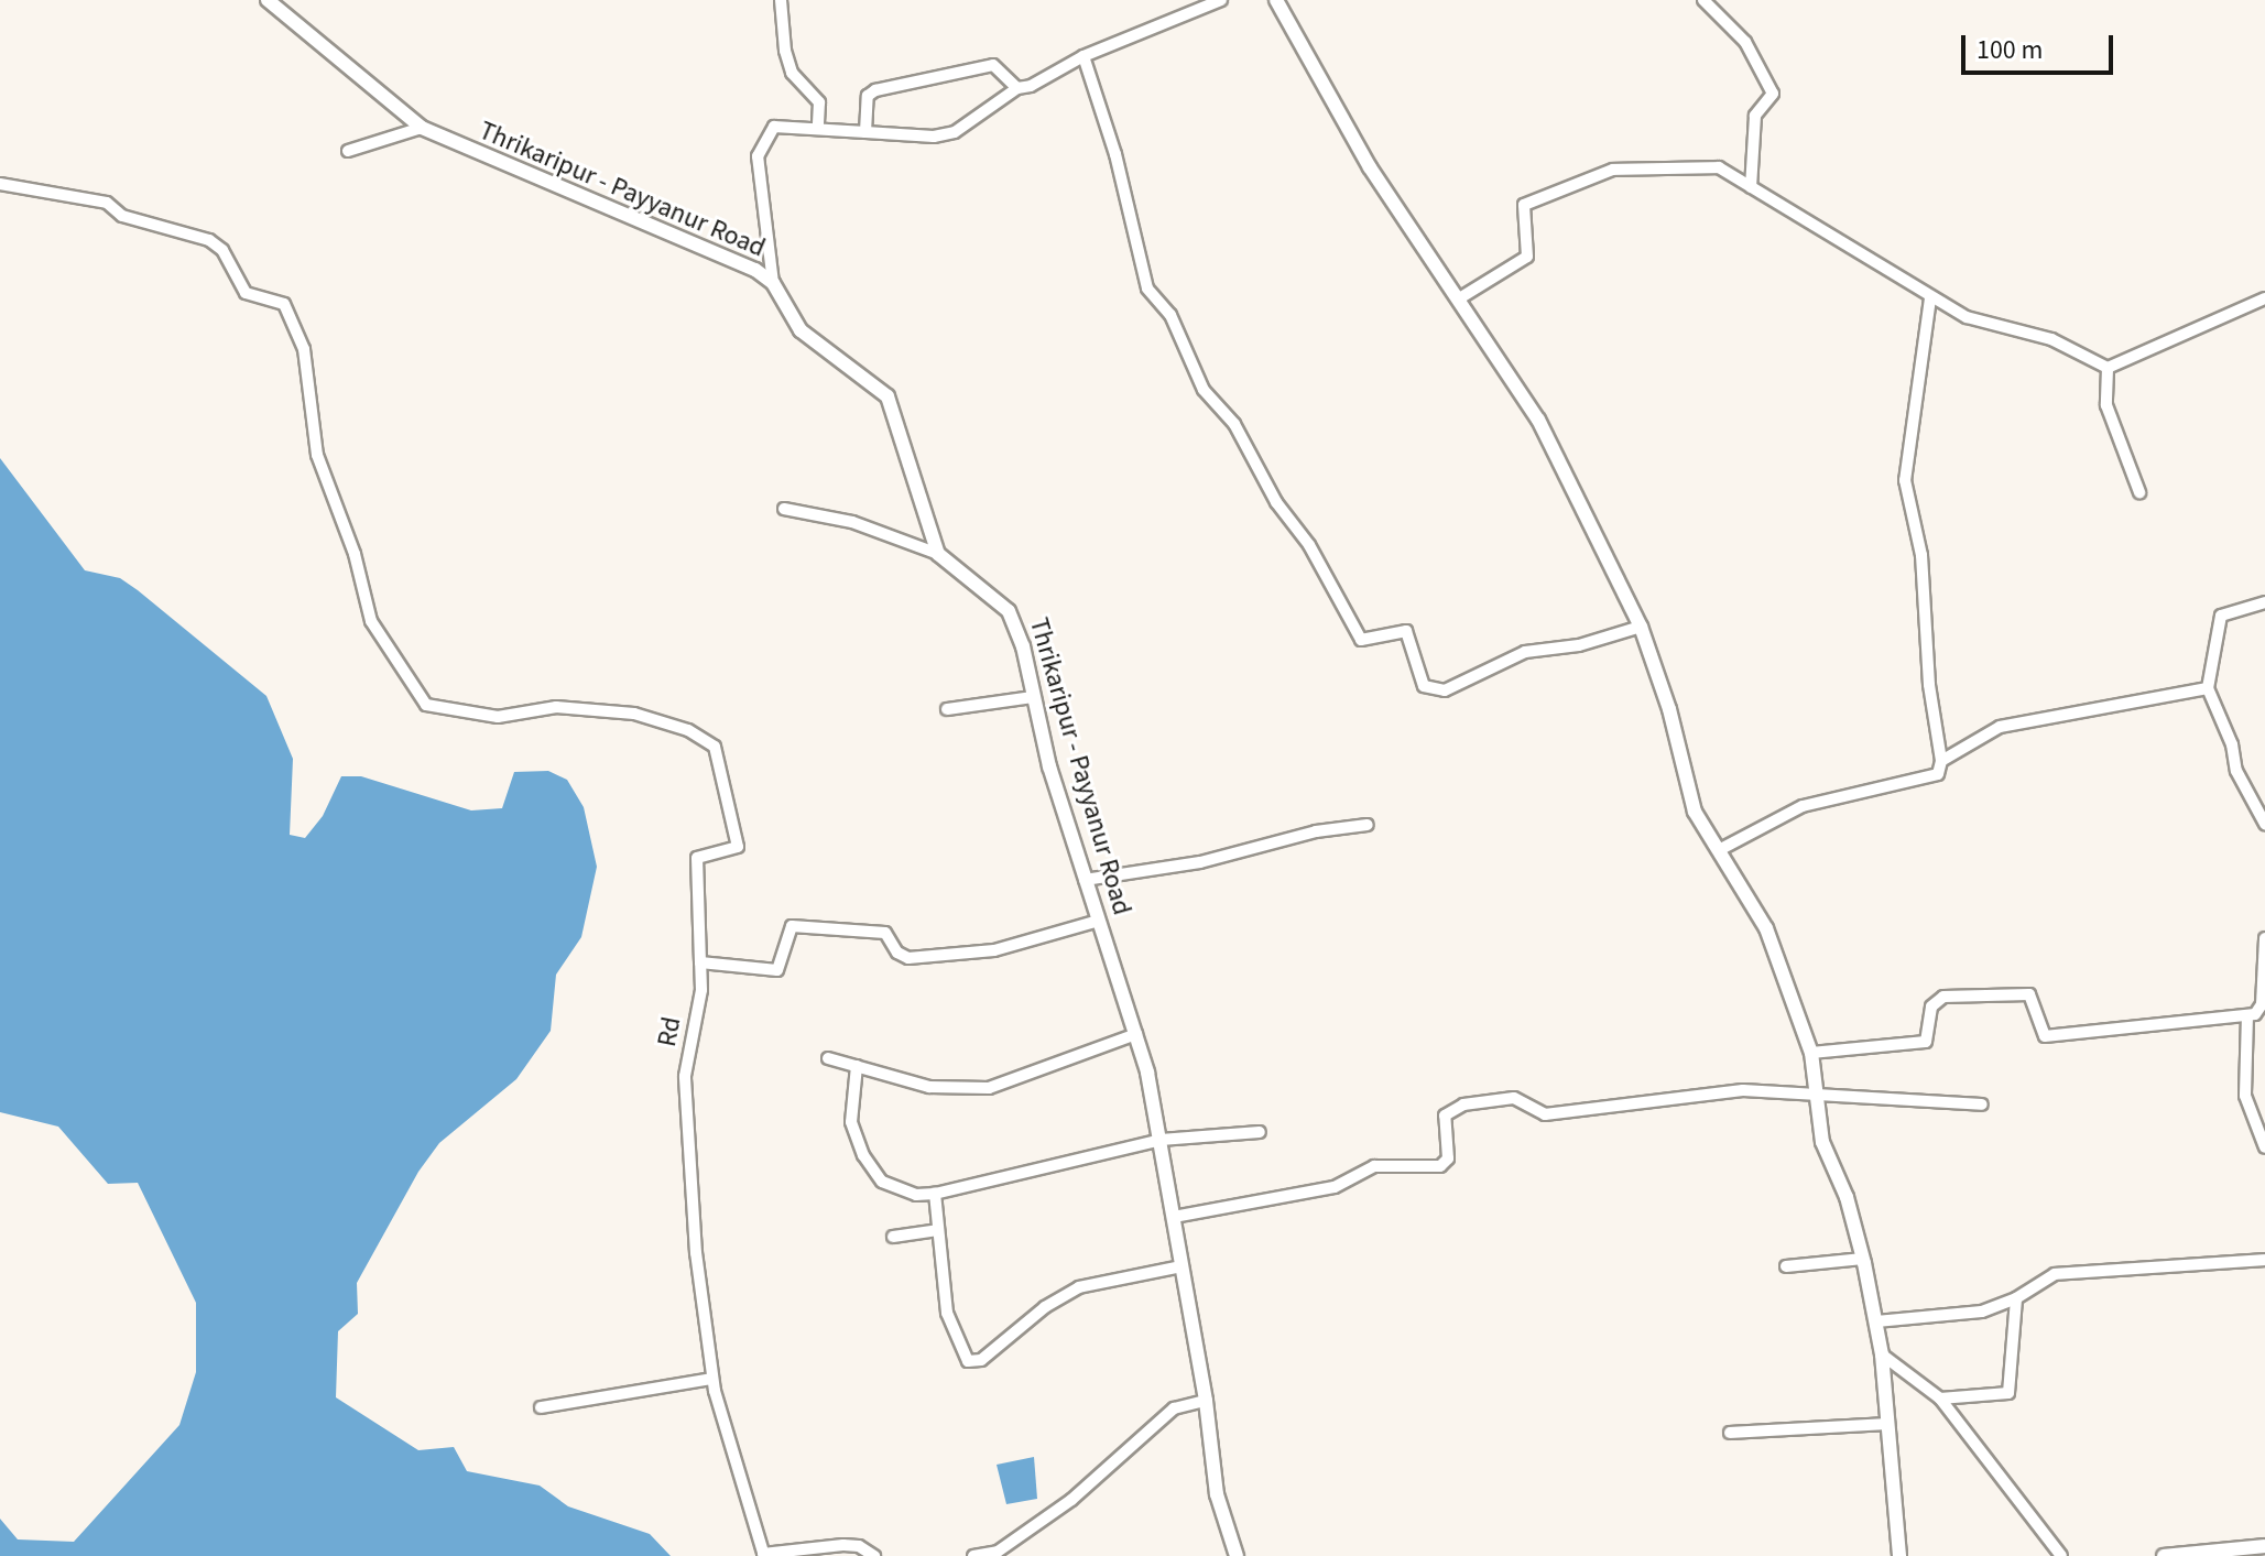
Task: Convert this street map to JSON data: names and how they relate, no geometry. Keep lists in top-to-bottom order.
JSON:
{
  "streets": {
    "main road": ["Thrikaripur - Payyanur Road"],
    "street": ["Rd"]
  },
  "scale_bar": "100 m"
}
